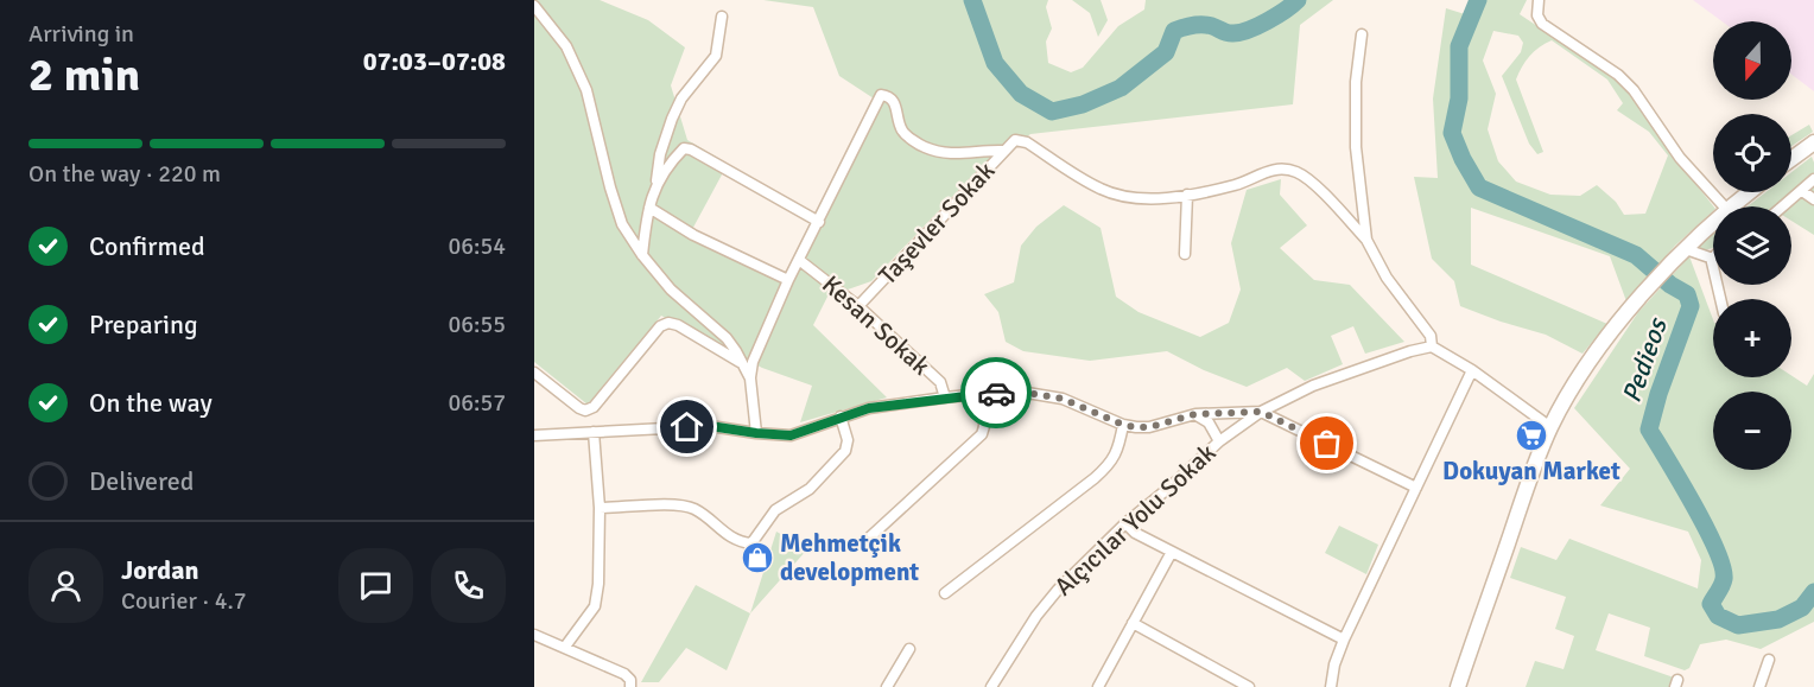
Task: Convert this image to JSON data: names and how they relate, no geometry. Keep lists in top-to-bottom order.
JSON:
{
  "streets": {
    "street": ["Taşevler Sokak", "Kesan Sokak", "Alçıcılar Yolu Sokak"]
  },
  "crossings": [
    ["Taşevler Sokak", "Kesan Sokak"]
  ],
  "water": ["Pedieos"],
  "places": {
    "supermarket": ["Dokuyan Market"],
    "shop": ["Mehmetçik development"]
  },
  "north": "bottom",
  "page": {
    "heading": ["2 min", "Arriving in", "07:03–07:08"],
    "panel": ["Jordan", "Courier · 4.7"],
    "map_buttons": ["+", "−"],
    "bar": "On the way · 220 m",
    "list": [
      ["Confirmed", "06:54"],
      ["Preparing", "06:55"],
      ["On the way", "06:57"],
      "Delivered"
    ]
  }
}
